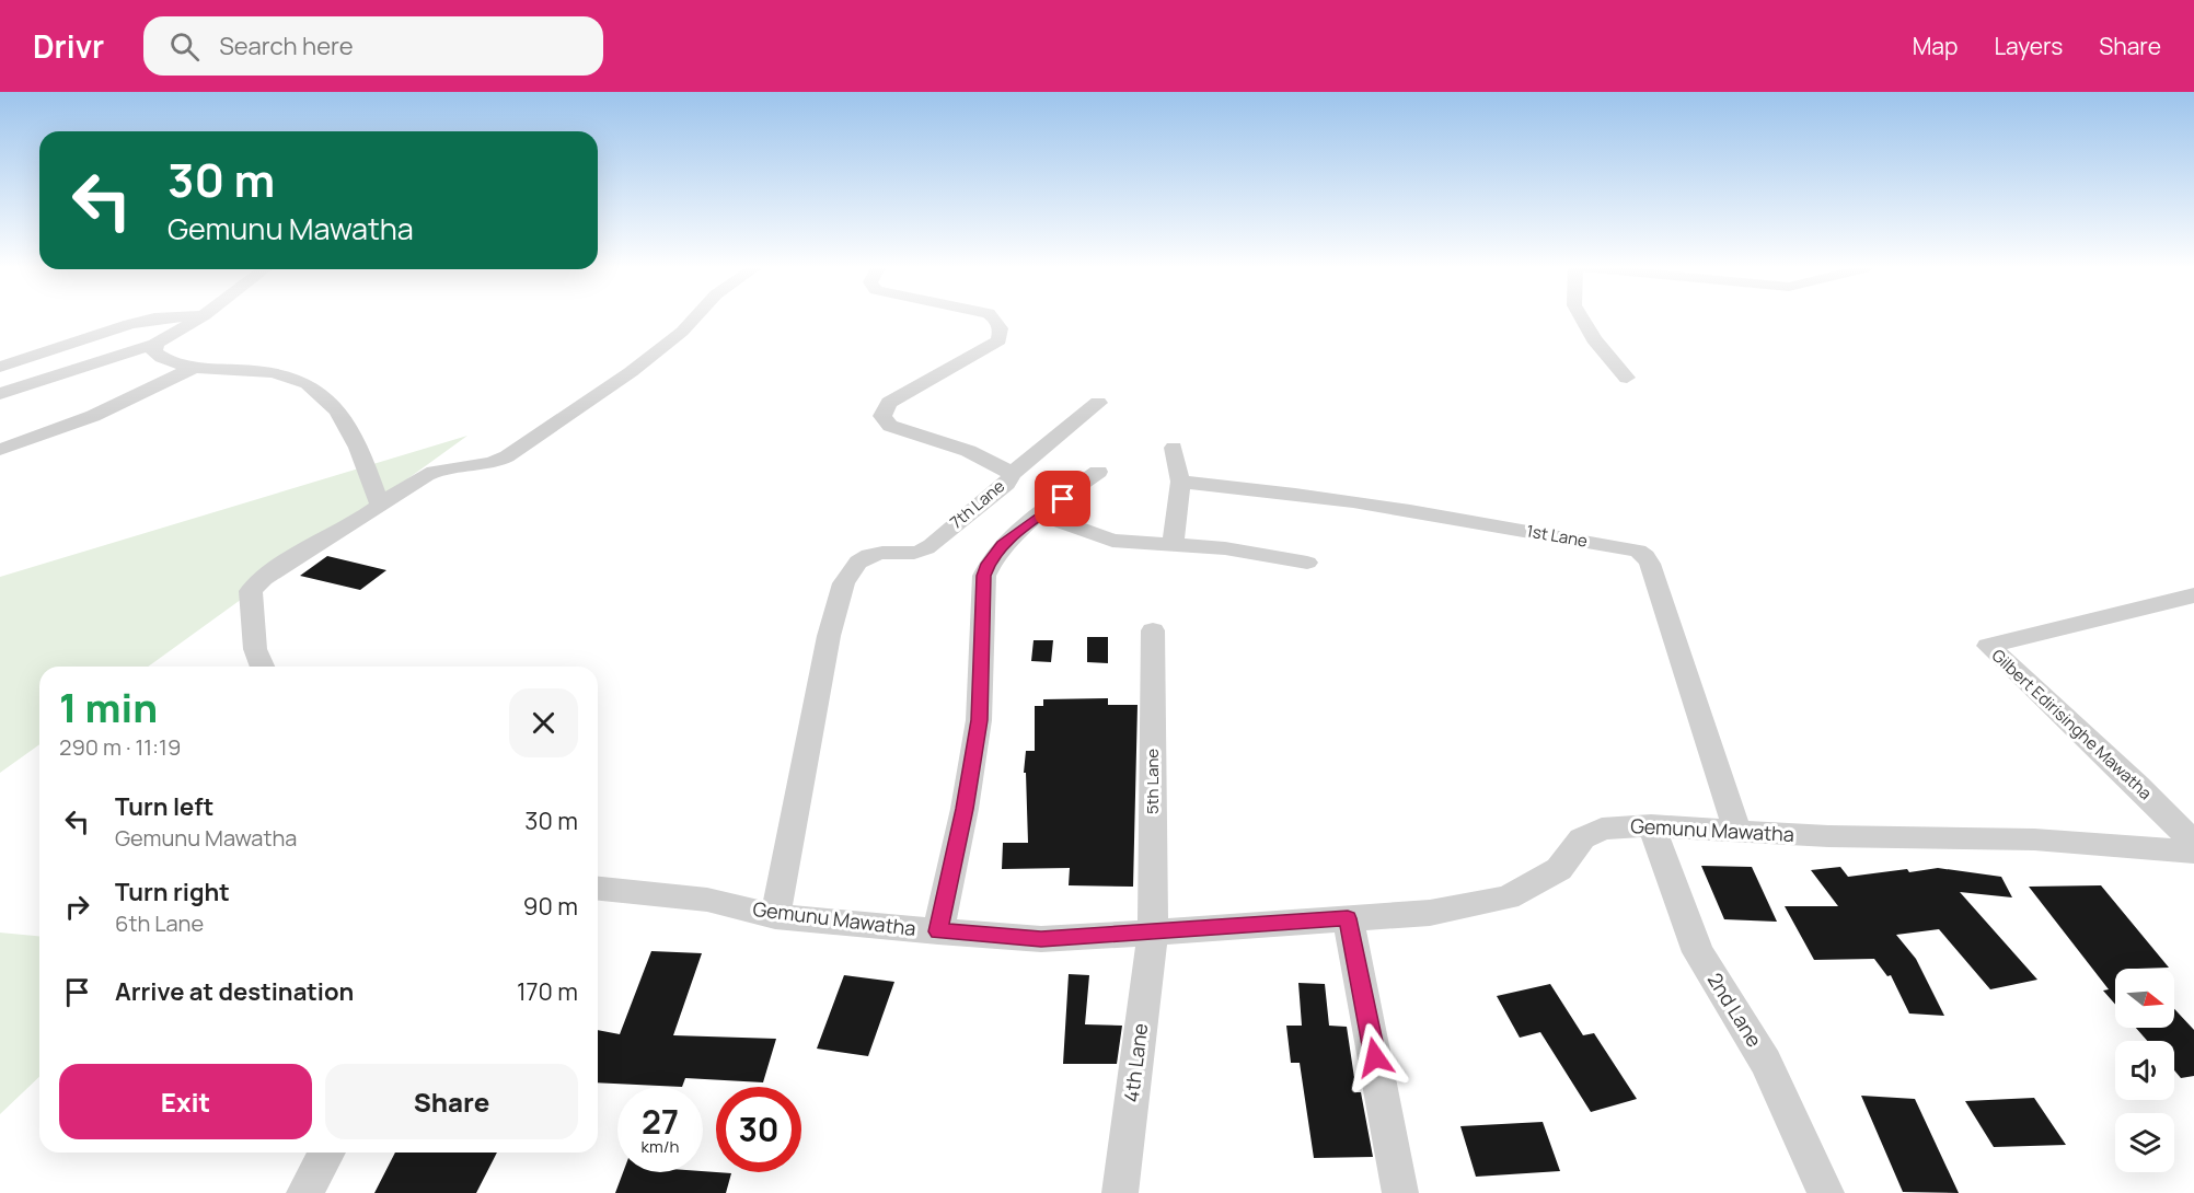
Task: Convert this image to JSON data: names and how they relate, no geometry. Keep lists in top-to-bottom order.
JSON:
{
  "streets": {
    "street": [
      "7th Lane",
      "1st Lane",
      "Gilbert Edirisinghe Mawatha",
      "5th Lane",
      "Gemunu Mawatha",
      "2nd Lane",
      "4th Lane"
    ]
  },
  "crossings": [
    ["7th Lane", "Gemunu Mawatha"],
    ["1st Lane", "Gemunu Mawatha"],
    ["5th Lane", "Gemunu Mawatha"],
    ["5th Lane", "4th Lane"],
    ["Gemunu Mawatha", "2nd Lane"],
    ["Gemunu Mawatha", "4th Lane"]
  ],
  "north": "right",
  "page": {
    "header": "Drivr",
    "search": "Search here",
    "nav": ["Map", "Layers", "Share"],
    "turn": ["30 m", "Gemunu Mawatha"],
    "heading": ["1 min", "290 m · 11:19"],
    "list": [
      {
        "name": "Turn left",
        "note": "Gemunu Mawatha",
        "value": "30 m"
      },
      {
        "name": "Turn right",
        "note": "6th Lane",
        "value": "90 m"
      },
      {
        "name": "Arrive at destination",
        "value": "170 m"
      }
    ],
    "buttons": ["Exit", "Share"],
    "speed": "27 km/h",
    "limit": "30"
  }
}
